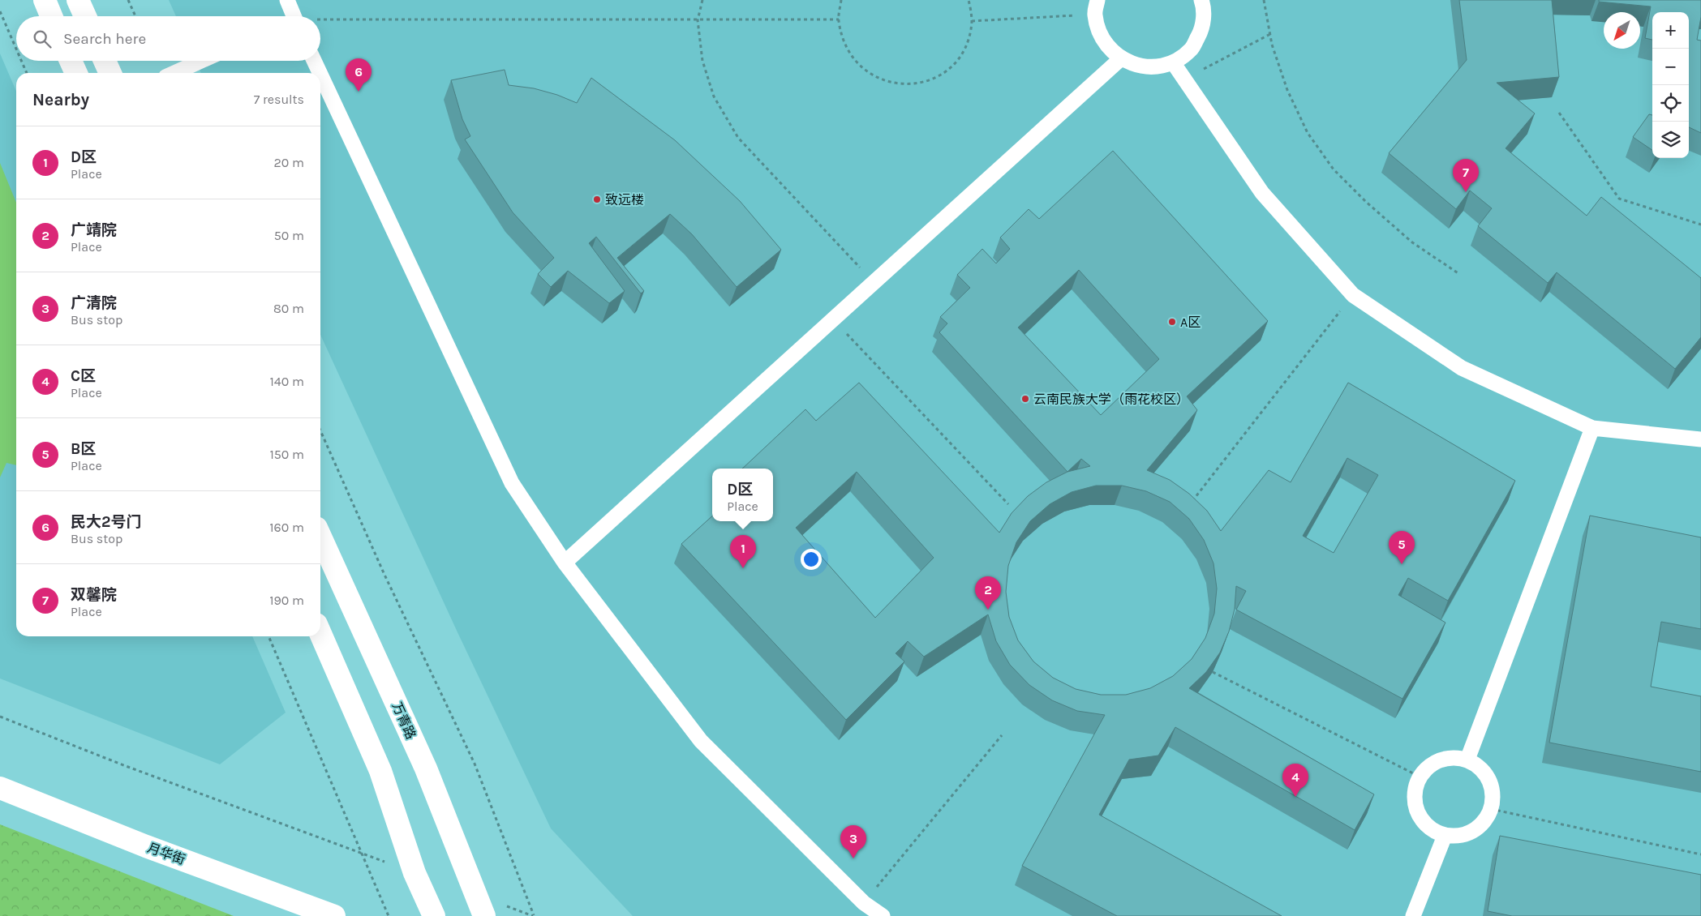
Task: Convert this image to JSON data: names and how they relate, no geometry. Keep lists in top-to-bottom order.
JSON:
{
  "streets": {
    "main road": ["万青路", "月华街"]
  },
  "places": ["致远楼", "A区", "云南民族大学（雨花校区）"],
  "north": "bottom left",
  "page": {
    "map_buttons": ["+", "−"],
    "search": "Search here",
    "pins": [
      "6",
      "7",
      "5",
      "1",
      "2",
      "4",
      "3"
    ],
    "heading": ["Nearby", "7 results"],
    "list": [
      {
        "mark": "1",
        "name": "D区",
        "note": "Place",
        "value": "20 m"
      },
      {
        "mark": "2",
        "name": "广靖院",
        "note": "Place",
        "value": "50 m"
      },
      {
        "mark": "3",
        "name": "广清院",
        "note": "Bus stop",
        "value": "80 m"
      },
      {
        "mark": "4",
        "name": "C区",
        "note": "Place",
        "value": "140 m"
      },
      {
        "mark": "5",
        "name": "B区",
        "note": "Place",
        "value": "150 m"
      },
      {
        "mark": "6",
        "name": "民大2号门",
        "note": "Bus stop",
        "value": "160 m"
      },
      {
        "mark": "7",
        "name": "双馨院",
        "note": "Place",
        "value": "190 m"
      }
    ],
    "popup": ["D区", "Place"]
  }
}
